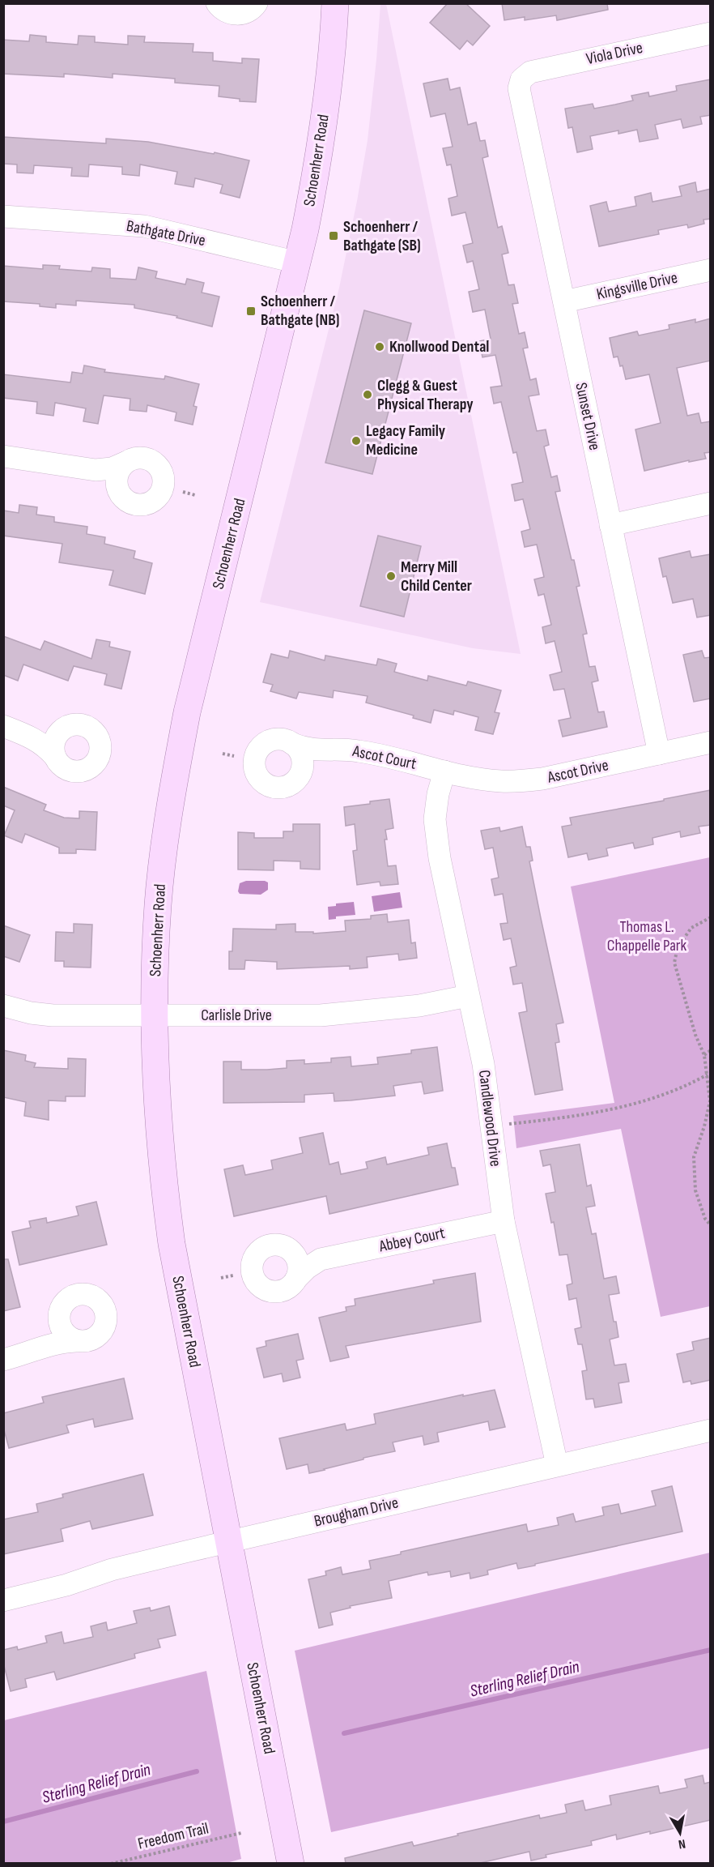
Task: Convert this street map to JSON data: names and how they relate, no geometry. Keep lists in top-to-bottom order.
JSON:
{
  "streets": {
    "main road": ["Schoenherr Road"],
    "street": [
      "Viola Drive",
      "Bathgate Drive",
      "Kingsville Drive",
      "Sunset Drive",
      "Ascot Court",
      "Ascot Drive",
      "Carlisle Drive",
      "Candlewood Drive",
      "Abbey Court",
      "Brougham Drive"
    ],
    "path": ["Freedom Trail"]
  },
  "crossings": [
    ["Viola Drive", "Sunset Drive"],
    ["Schoenherr Road", "Bathgate Drive"],
    ["Schoenherr Road", "Carlisle Drive"],
    ["Schoenherr Road", "Brougham Drive"],
    ["Kingsville Drive", "Sunset Drive"],
    ["Sunset Drive", "Ascot Drive"],
    ["Ascot Court", "Ascot Drive"],
    ["Ascot Court", "Candlewood Drive"],
    ["Ascot Drive", "Candlewood Drive"],
    ["Carlisle Drive", "Candlewood Drive"],
    ["Candlewood Drive", "Abbey Court"],
    ["Candlewood Drive", "Brougham Drive"]
  ],
  "water": ["Sterling Relief Drain"],
  "parks": ["Thomas L. Chappelle Park"],
  "places": {
    "transit": ["Schoenherr / Bathgate (SB)", "Schoenherr / Bathgate (NB)"],
    "other": [
      "Knollwood Dental",
      "Clegg & Guest Physical Therapy",
      "Legacy Family Medicine",
      "Merry Mill Child Center"
    ]
  },
  "north": "bottom"
}
